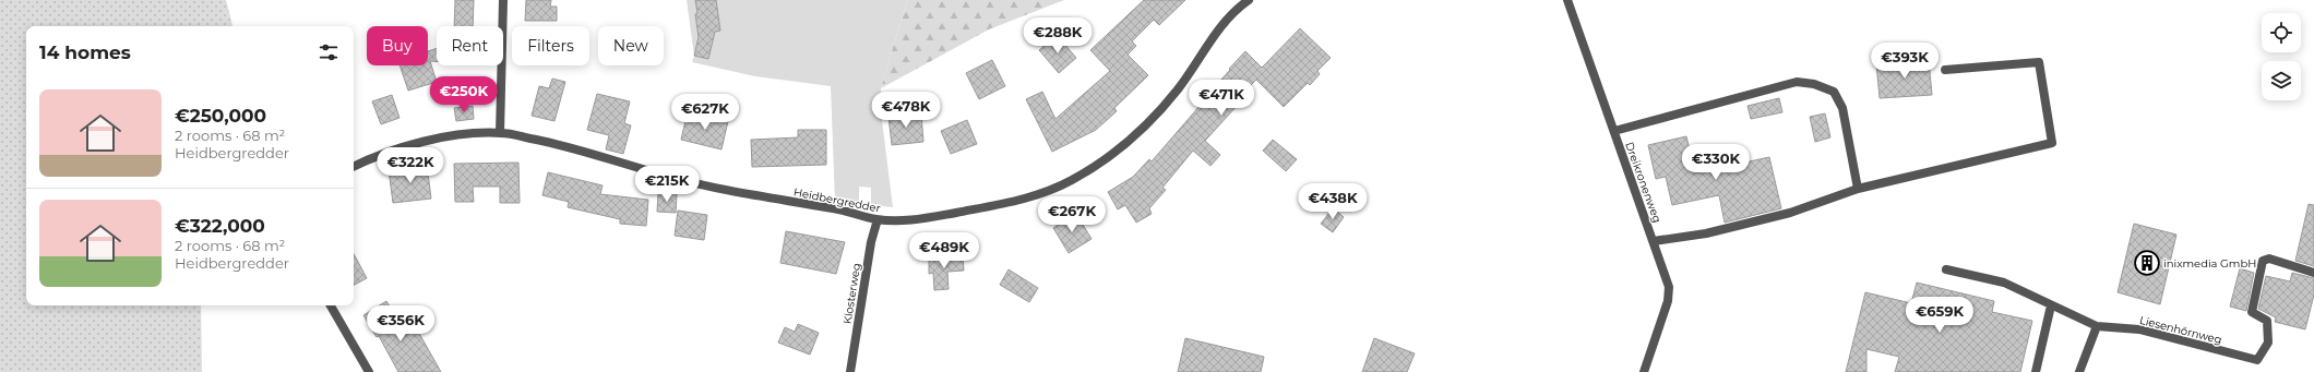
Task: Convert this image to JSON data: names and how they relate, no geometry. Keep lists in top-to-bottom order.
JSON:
{
  "streets": {
    "street": [
      "Dreikronenweg",
      "Heidbergredder",
      "Klosterweg",
      "Liesenhörnweg"
    ]
  },
  "crossings": [
    ["Heidbergredder", "Klosterweg"]
  ],
  "places": {
    "building": ["inixmedia GmbH"]
  },
  "page": {
    "price": [
      "€288K",
      "€393K",
      "€250K",
      "€471K",
      "€478K",
      "€627K",
      "€330K",
      "€322K",
      "€215K",
      "€438K",
      "€267K",
      "€489K",
      "€659K",
      "€356K"
    ],
    "chip": [
      "Buy",
      "Rent",
      "Filters",
      "New"
    ],
    "heading": "14 homes",
    "list": [
      {
        "name": "€250,000",
        "note": "2 rooms · 68 m² · Heidbergredder"
      },
      {
        "name": "€322,000",
        "note": "2 rooms · 68 m² · Heidbergredder"
      }
    ]
  }
}
